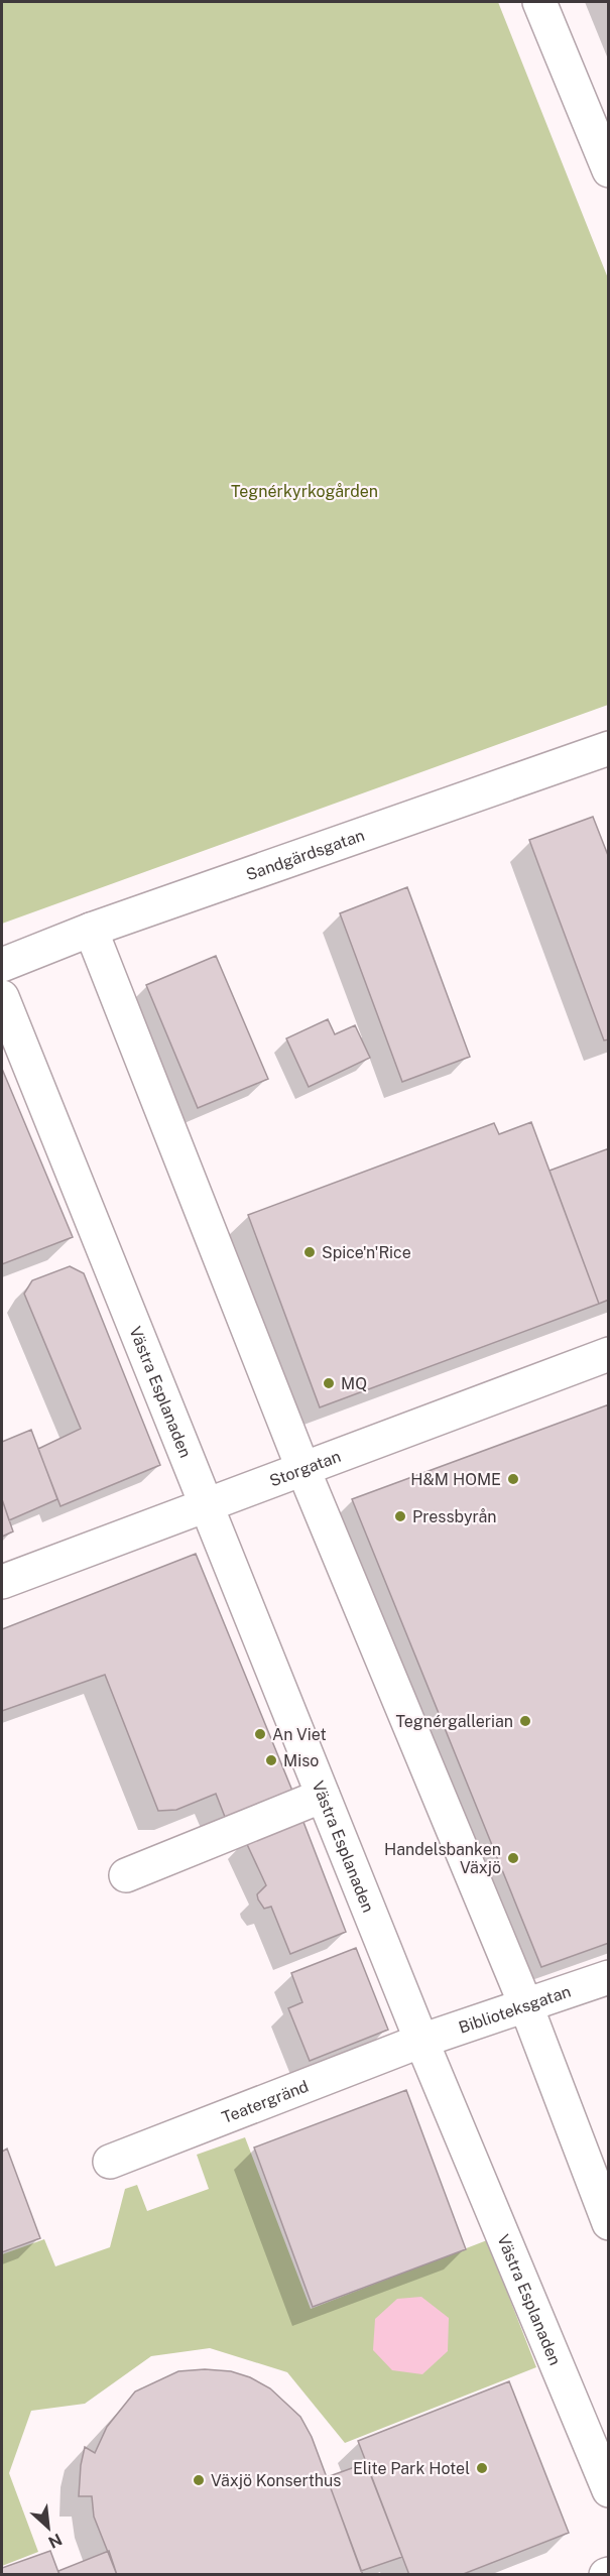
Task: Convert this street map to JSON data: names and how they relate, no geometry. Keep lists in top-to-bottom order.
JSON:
{
  "streets": {
    "street": [
      "Sandgärdsgatan",
      "Västra Esplanaden",
      "Storgatan",
      "Biblioteksgatan",
      "Teatergränd"
    ]
  },
  "crossings": [
    ["Västra Esplanaden", "Storgatan"],
    ["Västra Esplanaden", "Biblioteksgatan"],
    ["Västra Esplanaden", "Teatergränd"],
    ["Biblioteksgatan", "Teatergränd"]
  ],
  "parks": ["Tegnérkyrkogården"],
  "places": [
    "Spice'n'Rice",
    "MQ",
    "H&M HOME",
    "Pressbyrån",
    "Tegnérgallerian",
    "An Viet",
    "Miso",
    "Handelsbanken Växjö",
    "Elite Park Hotel",
    "Växjö Konserthus"
  ],
  "north": "bottom right"
}
